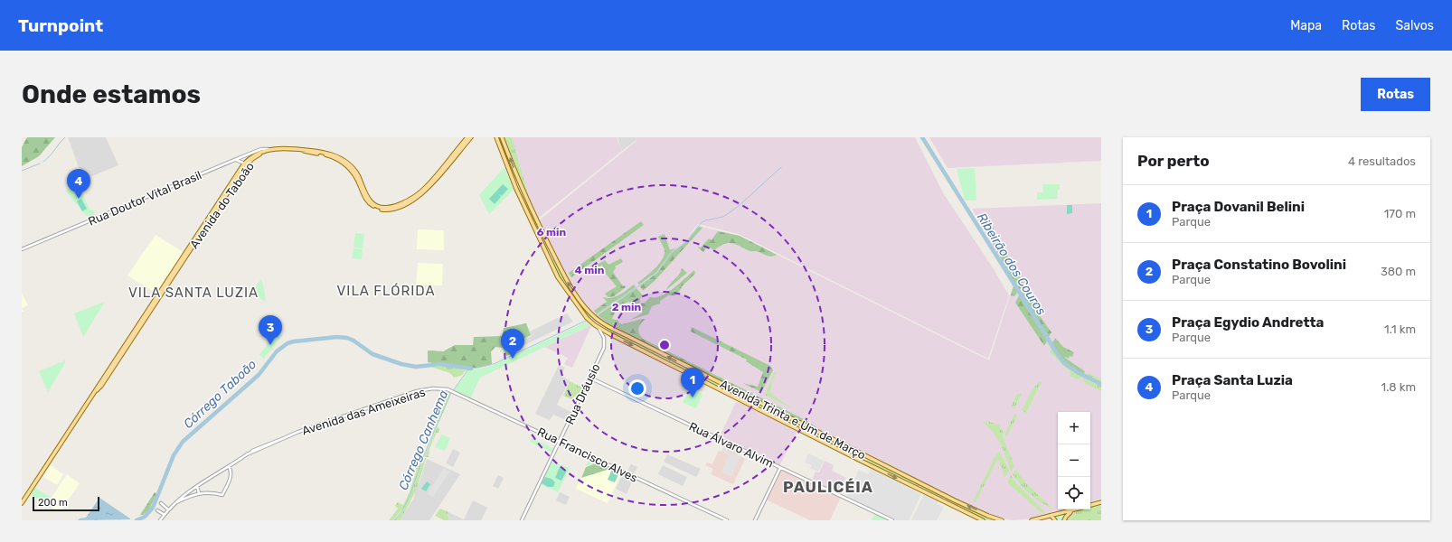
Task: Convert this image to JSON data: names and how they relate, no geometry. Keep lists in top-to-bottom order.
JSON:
{
  "streets": {
    "main road": ["Avenida do Taboão", "Avenida Trinta e Um de Março"],
    "street": [
      "Rua Doutor Vital Brasil",
      "Rua Dráusio",
      "Avenida das Ameixeiras",
      "Rua Álvaro Alvim",
      "Rua Francisco Alves"
    ]
  },
  "crossings": [
    ["Rua Doutor Vital Brasil", "Avenida do Taboão"],
    ["Rua Dráusio", "Avenida Trinta e Um de Março"],
    ["Rua Dráusio", "Rua Álvaro Alvim"],
    ["Rua Dráusio", "Rua Francisco Alves"],
    ["Avenida das Ameixeiras", "Rua Francisco Alves"]
  ],
  "districts": ["VILA FLÓRIDA", "VILA SANTA LUZIA", "PAULICÉIA"],
  "water": ["Ribeirão dos Couros", "Córrego Taboão", "Córrego Canhema"],
  "scale_bar": "200 m",
  "page": {
    "header": "Turnpoint",
    "nav": ["Mapa", "Rotas", "Salvos"],
    "buttons": "Rotas",
    "title": "Onde estamos",
    "heading": ["Por perto", "4 resultados"],
    "pins": [
      "4",
      "3",
      "2",
      "1"
    ],
    "list": [
      {
        "mark": "1",
        "name": "Praça Dovanil Belini",
        "note": "Parque",
        "value": "170 m"
      },
      {
        "mark": "2",
        "name": "Praça Constatino Bovolini",
        "note": "Parque",
        "value": "380 m"
      },
      {
        "mark": "3",
        "name": "Praça Egydio Andretta",
        "note": "Parque",
        "value": "1.1 km"
      },
      {
        "mark": "4",
        "name": "Praça Santa Luzia",
        "note": "Parque",
        "value": "1.8 km"
      }
    ],
    "map_buttons": ["+", "−"],
    "scale": "200 m"
  },
  "rings": ["6 min", "4 min", "2 min"]
}
